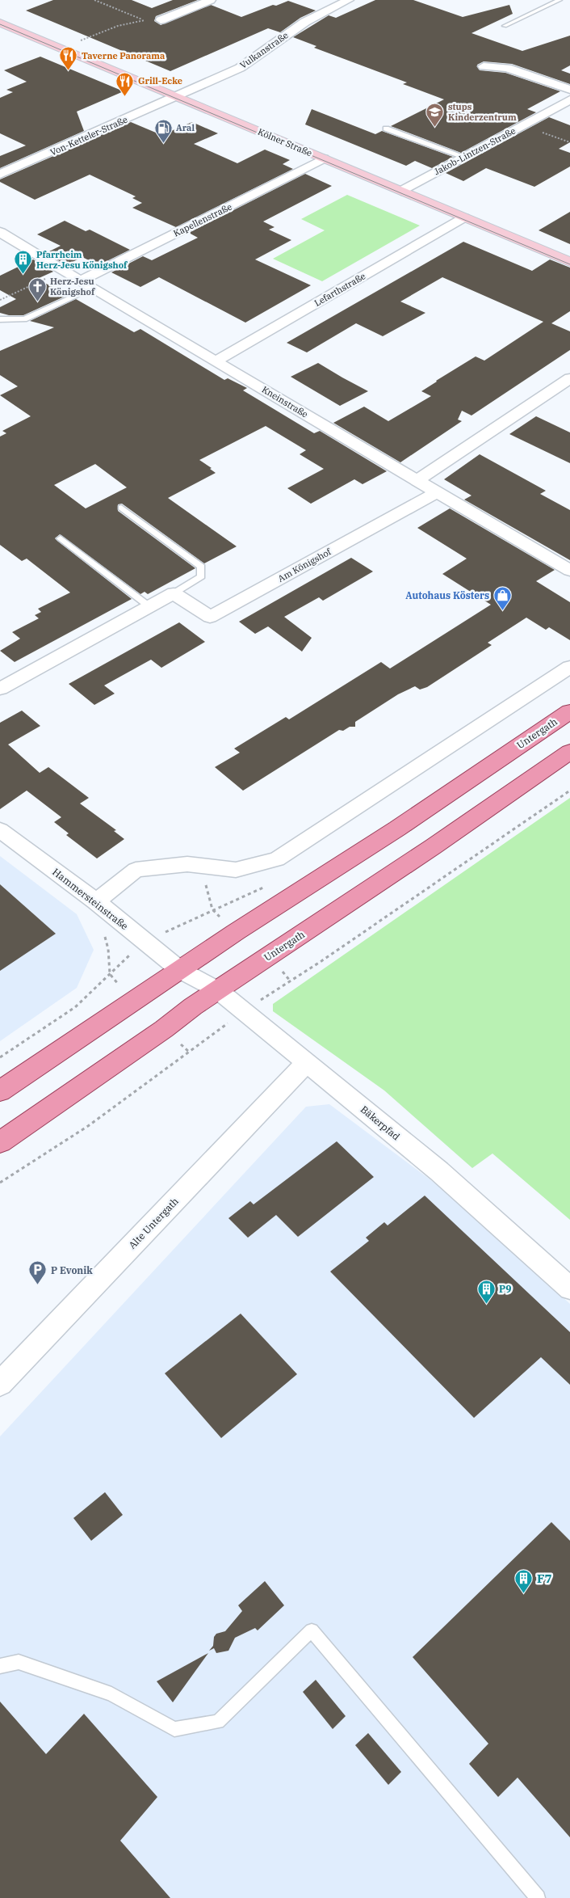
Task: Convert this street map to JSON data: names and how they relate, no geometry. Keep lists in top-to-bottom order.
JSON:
{
  "streets": {
    "main road": ["Kölner Straße", "Untergath"],
    "street": [
      "Vulkanstraße",
      "Von-Ketteler-Straße",
      "Jakob-Lintzen-Straße",
      "Kapellenstraße",
      "Lefarthstraße",
      "Kneinstraße",
      "Am Königshof",
      "Hammersteinstraße",
      "Bäkerpfad",
      "Alte Untergath"
    ]
  },
  "crossings": [
    ["Vulkanstraße", "Von-Ketteler-Straße"],
    ["Vulkanstraße", "Kölner Straße"],
    ["Von-Ketteler-Straße", "Kölner Straße"],
    ["Kölner Straße", "Jakob-Lintzen-Straße"],
    ["Kölner Straße", "Kapellenstraße"],
    ["Kölner Straße", "Lefarthstraße"],
    ["Kapellenstraße", "Kneinstraße"],
    ["Lefarthstraße", "Kneinstraße"],
    ["Kneinstraße", "Am Königshof"],
    ["Untergath", "Hammersteinstraße"],
    ["Untergath", "Bäkerpfad"],
    ["Hammersteinstraße", "Bäkerpfad"],
    ["Bäkerpfad", "Alte Untergath"]
  ],
  "places": {
    "restaurant": ["Taverne Panorama", "Grill-Ecke"],
    "school or university": ["stups Kinderzentrum"],
    "fuel station": ["Aral"],
    "building": ["Pfarrheim Herz-Jesu Königshof", "P9", "F7"],
    "church": ["Herz-Jesu Königshof"],
    "shop": ["Autohaus Kösters"],
    "parking": ["P Evonik"]
  }
}
